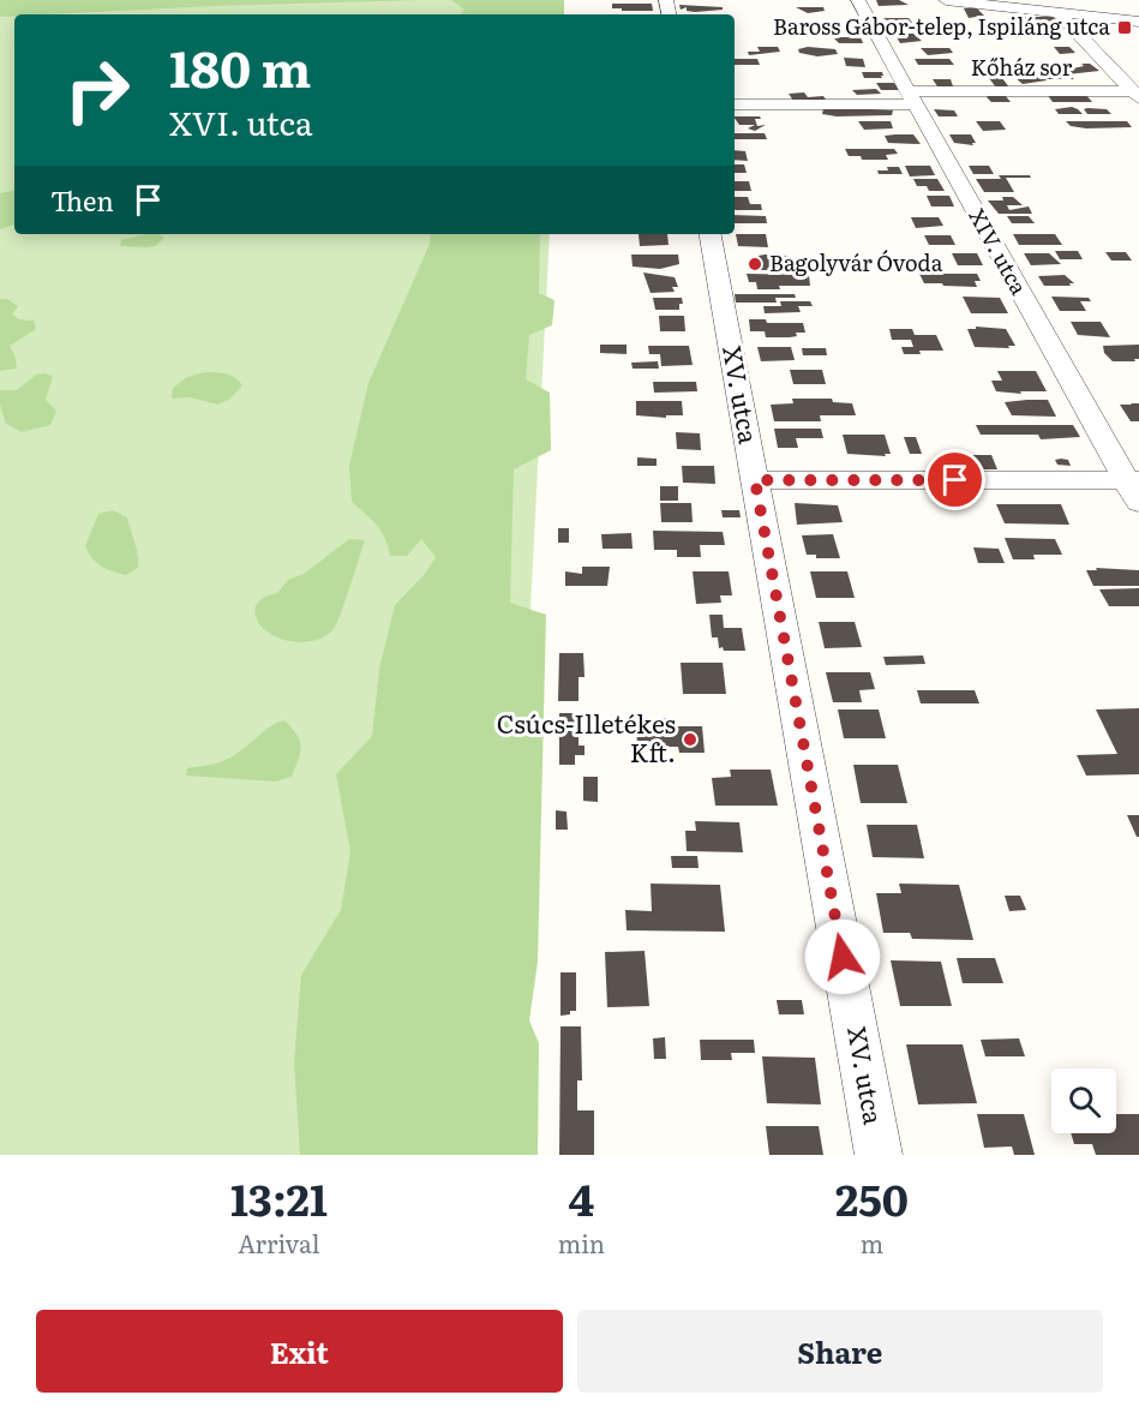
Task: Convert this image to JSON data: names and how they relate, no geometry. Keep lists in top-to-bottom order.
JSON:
{
  "streets": {
    "street": ["Kőház sor", "XIV. utca", "XV. utca"]
  },
  "crossings": [
    ["Kőház sor", "XIV. utca"]
  ],
  "places": {
    "transit": ["Baross Gábor-telep, Ispiláng utca"],
    "other": ["Bagolyvár Óvoda", "Csúcs-Illetékes Kft."]
  },
  "page": {
    "turn": ["180 m", "XVI. utca"],
    "then": "Then",
    "eta": [
      "13:21",
      "Arrival",
      "4",
      "min",
      "250",
      "m"
    ],
    "buttons": ["Exit", "Share"]
  }
}
